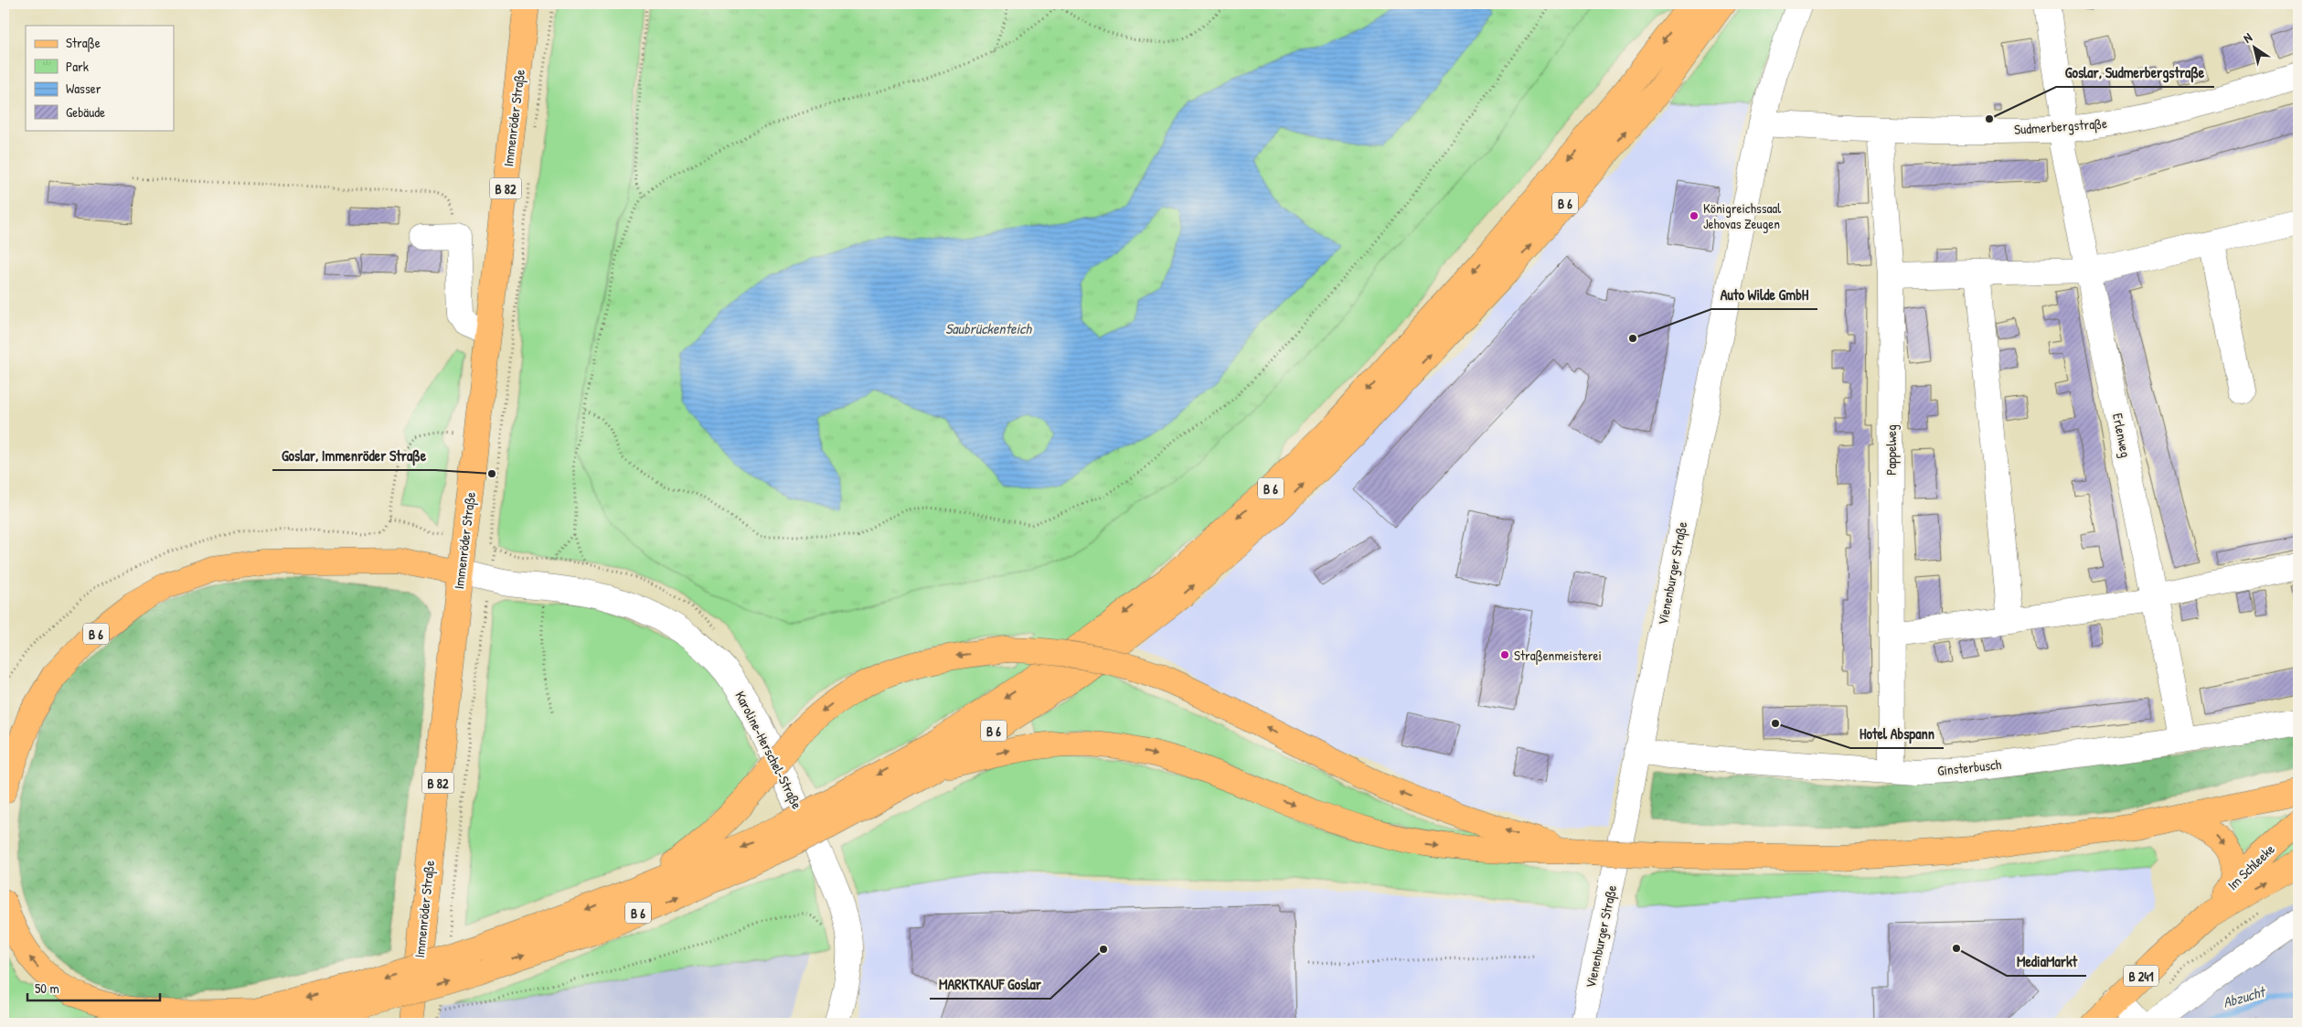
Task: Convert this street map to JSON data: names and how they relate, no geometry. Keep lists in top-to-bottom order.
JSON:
{
  "streets": {
    "main road": [
      "Immenröder Straße",
      "B 82",
      "B 6",
      "Im Schleeke",
      "B 241"
    ],
    "street": [
      "Sudmerbergstraße",
      "Erlenweg",
      "Pappelweg",
      "Vienenburger Straße",
      "Karoline-Herschel-Straße",
      "Ginsterbusch"
    ]
  },
  "crossings": [
    ["Immenröder Straße", "B 6"],
    ["Immenröder Straße", "Karoline-Herschel-Straße"],
    ["Sudmerbergstraße", "Erlenweg"],
    ["Sudmerbergstraße", "Pappelweg"],
    ["Sudmerbergstraße", "Vienenburger Straße"],
    ["B 6", "Karoline-Herschel-Straße"],
    ["Erlenweg", "Ginsterbusch"],
    ["Pappelweg", "Ginsterbusch"],
    ["Vienenburger Straße", "Ginsterbusch"]
  ],
  "water": ["Saubrückenteich", "Abzucht"],
  "places": [
    "Goslar, Sudmerbergstraße",
    "Königreichssaal Jehovas Zeugen",
    "Auto Wilde GmbH",
    "Goslar, Immenröder Straße",
    "Straßenmeisterei",
    "Hotel Abspann",
    "MediaMarkt",
    "MARKTKAUF Goslar"
  ],
  "legend": [
    "Straße",
    "Park",
    "Wasser",
    "Gebäude"
  ],
  "scale_bar": "50 m",
  "north": "top left"
}
